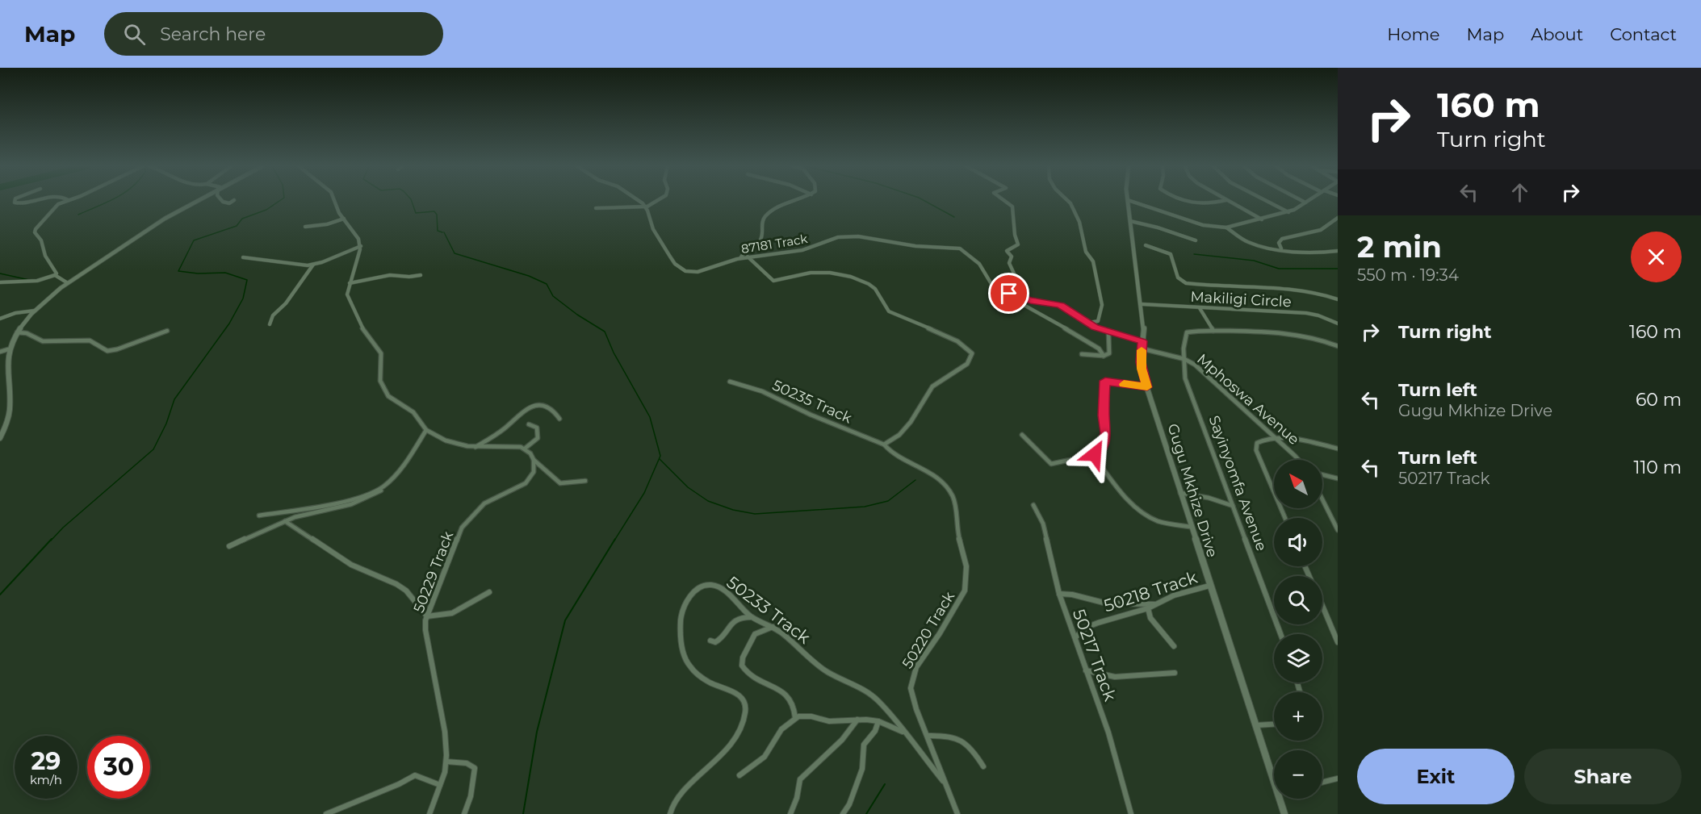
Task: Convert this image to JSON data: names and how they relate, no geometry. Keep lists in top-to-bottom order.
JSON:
{
  "streets": {
    "street": [
      "87181 Track",
      "Makiligi Circle",
      "Mphoswa Avenue",
      "50235 Track",
      "Sayinyomfa Avenue",
      "Gugu Mkhize Drive",
      "50229 Track",
      "50218 Track",
      "50233 Track",
      "50220 Track",
      "50217 Track"
    ]
  },
  "crossings": [
    ["Makiligi Circle", "Gugu Mkhize Drive"],
    ["Mphoswa Avenue", "Sayinyomfa Avenue"],
    ["Mphoswa Avenue", "Gugu Mkhize Drive"],
    ["50235 Track", "50220 Track"],
    ["Gugu Mkhize Drive", "50218 Track"],
    ["50218 Track", "50217 Track"],
    ["50233 Track", "50220 Track"]
  ],
  "north": "top left",
  "page": {
    "header": "Map",
    "search": "Search here",
    "nav": [
      "Home",
      "Map",
      "About",
      "Contact"
    ],
    "turn": ["160 m", "Turn right"],
    "heading": ["2 min", "550 m · 19:34"],
    "list": [
      {
        "name": "Turn right",
        "value": "160 m"
      },
      {
        "name": "Turn left",
        "note": "Gugu Mkhize Drive",
        "value": "60 m"
      },
      {
        "name": "Turn left",
        "note": "50217 Track",
        "value": "110 m"
      }
    ],
    "map_buttons": ["+", "−"],
    "speed": "29 km/h",
    "limit": "30",
    "buttons": ["Exit", "Share"]
  }
}
